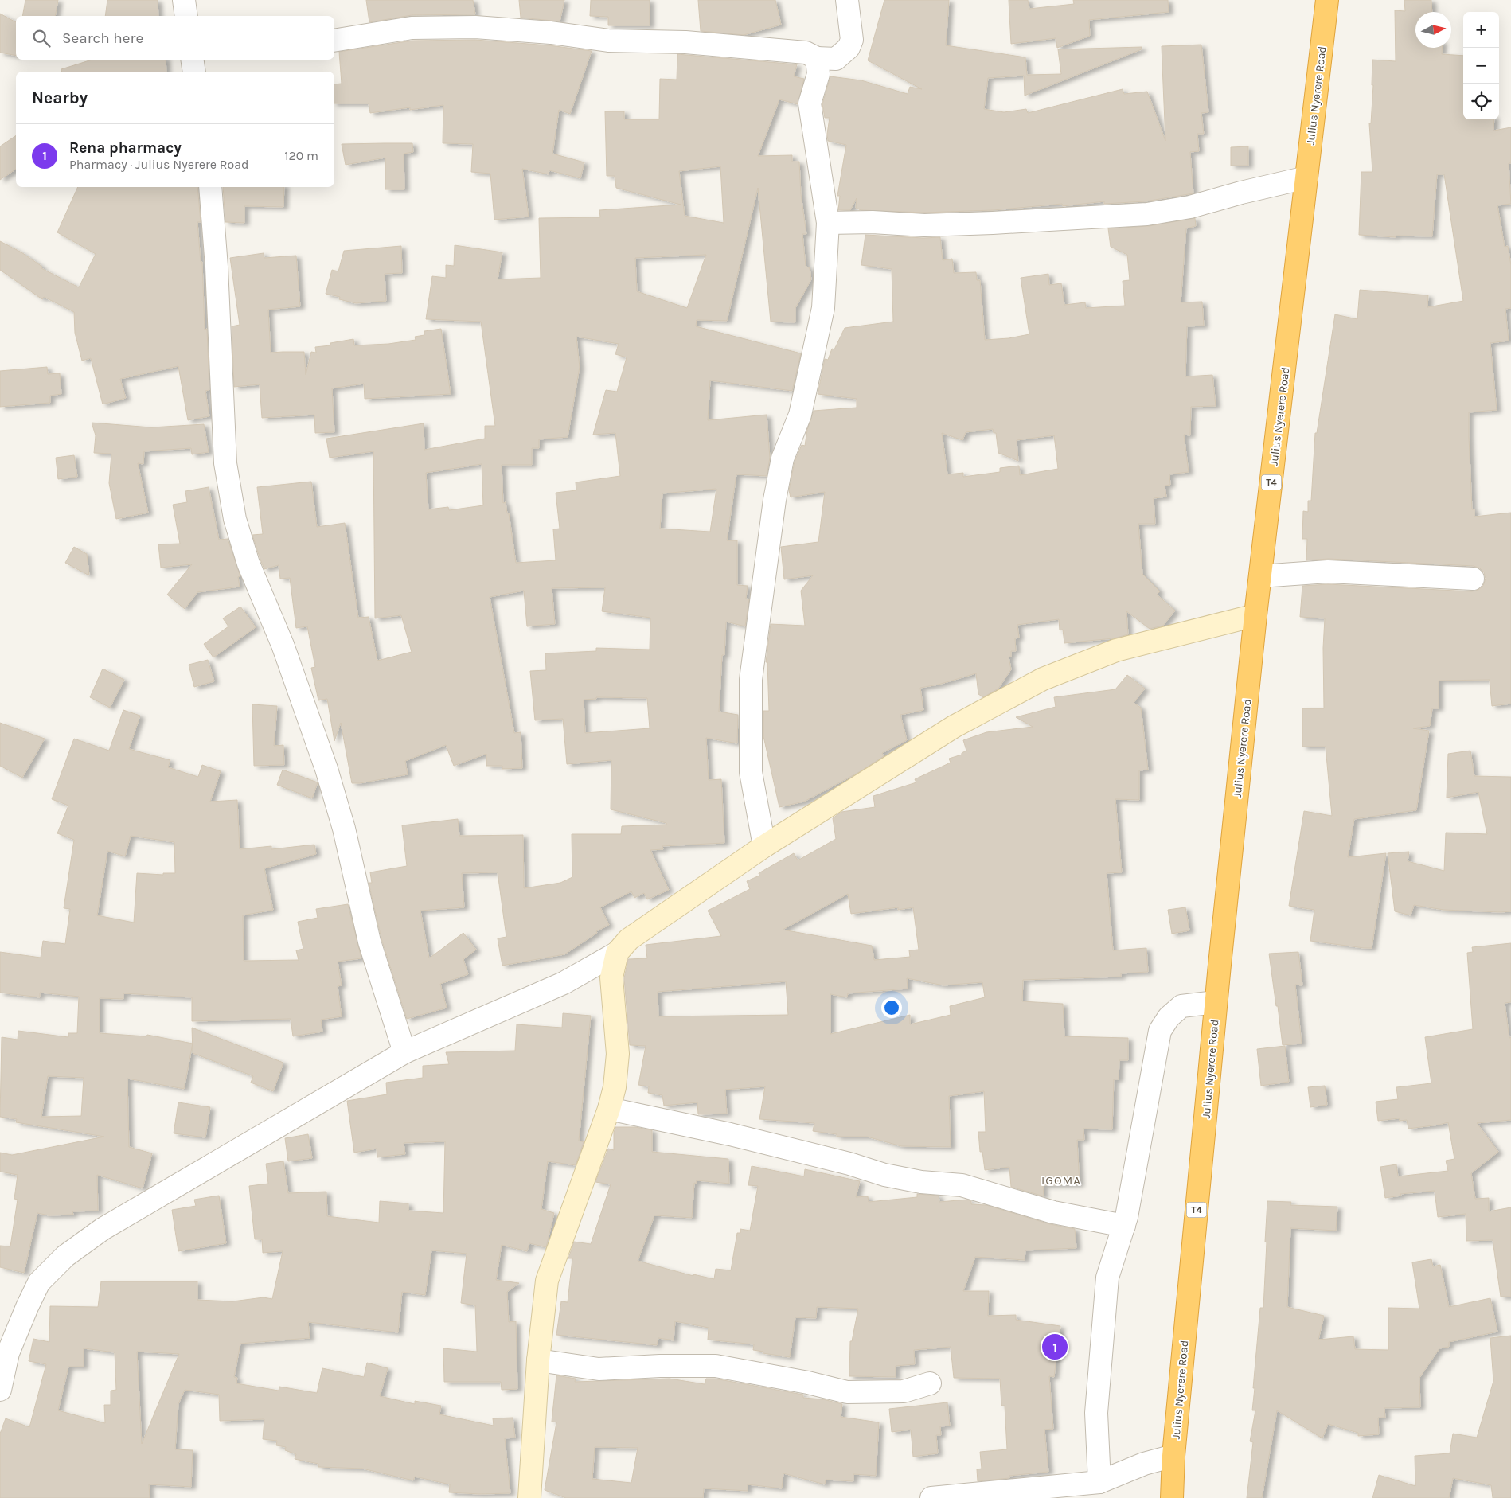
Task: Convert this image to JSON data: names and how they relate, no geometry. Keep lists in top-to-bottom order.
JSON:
{
  "streets": {
    "highway": ["Julius Nyerere Road", "T4"]
  },
  "districts": ["IGOMA"],
  "north": "right",
  "page": {
    "map_buttons": ["+", "−"],
    "search": "Search here",
    "heading": "Nearby",
    "list": [
      {
        "mark": "1",
        "name": "Rena pharmacy",
        "note": "Pharmacy · Julius Nyerere Road",
        "value": "120 m"
      }
    ],
    "pins": "1"
  }
}
